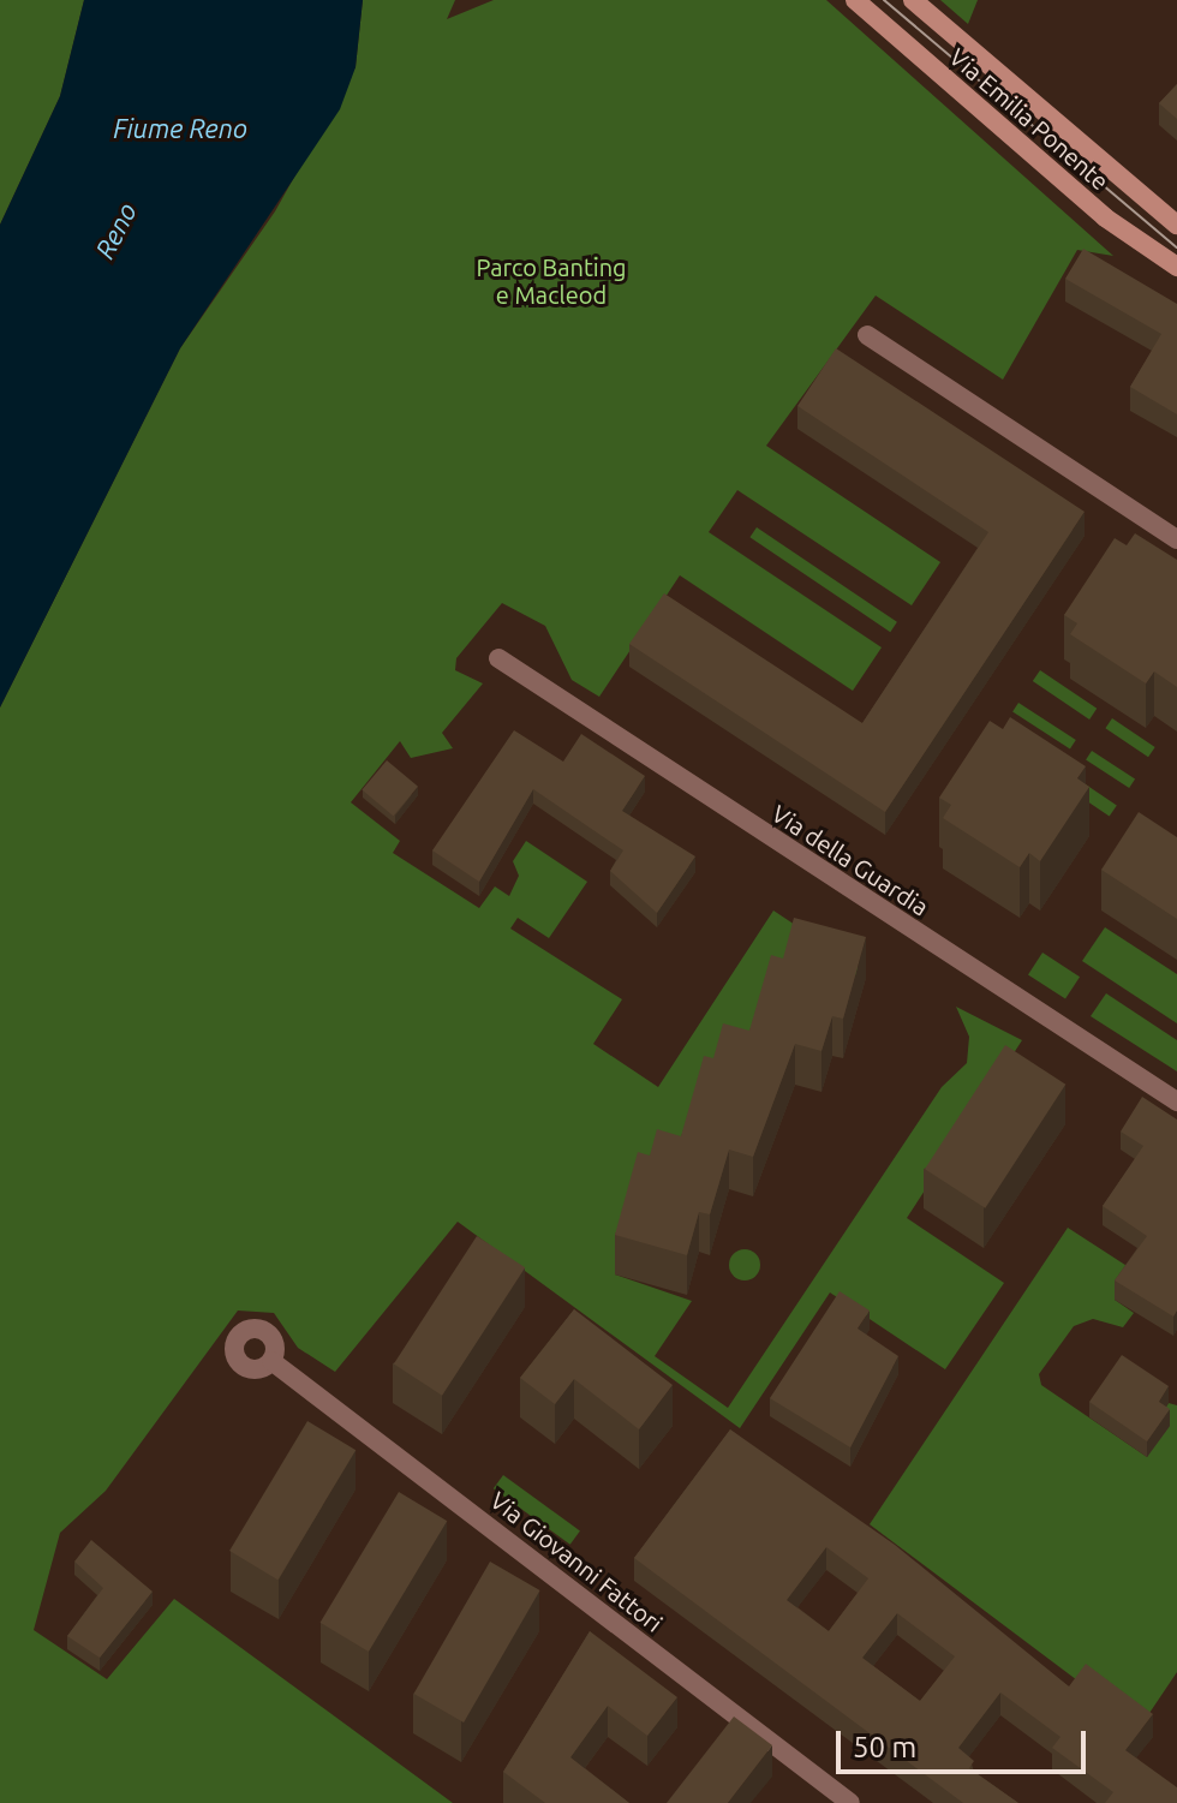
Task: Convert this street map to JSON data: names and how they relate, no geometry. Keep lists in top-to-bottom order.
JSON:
{
  "streets": {
    "main road": ["Via Emilia Ponente"],
    "street": ["Via della Guardia", "Via Giovanni Fattori"]
  },
  "water": ["Fiume Reno", "Reno"],
  "parks": ["Parco Banting e Macleod"],
  "scale_bar": "50 m"
}
